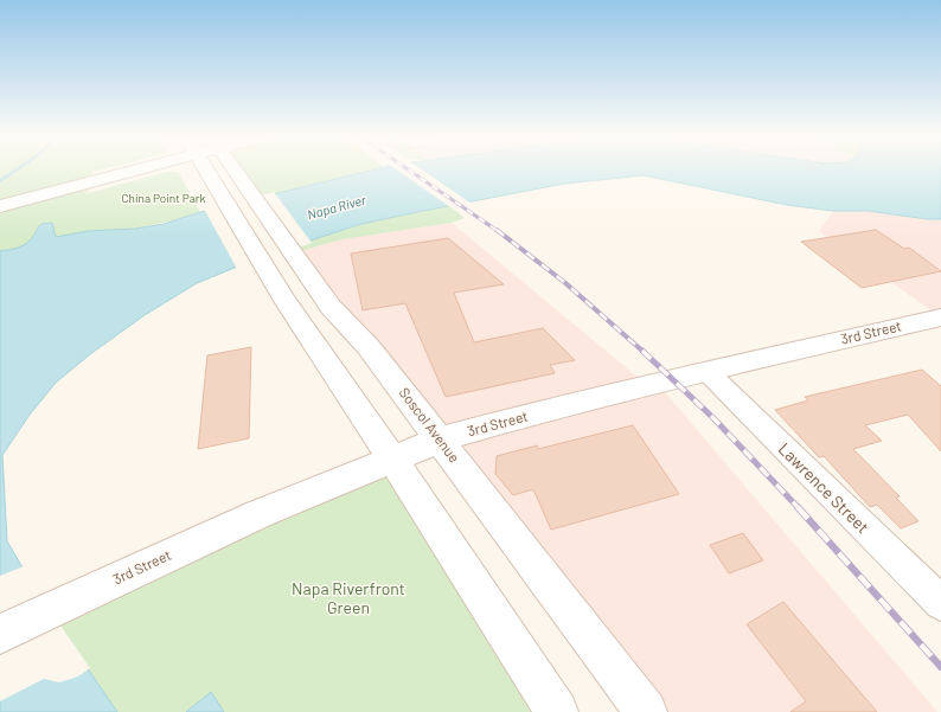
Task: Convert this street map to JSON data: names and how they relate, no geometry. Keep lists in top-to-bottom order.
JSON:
{
  "streets": {
    "main road": ["3rd Street", "Soscol Avenue"],
    "street": ["Lawrence Street"]
  },
  "crossings": [
    ["3rd Street", "Soscol Avenue"],
    ["3rd Street", "Lawrence Street"]
  ],
  "water": ["Napa River"],
  "parks": ["China Point Park", "Napa Riverfront Green"]
}
